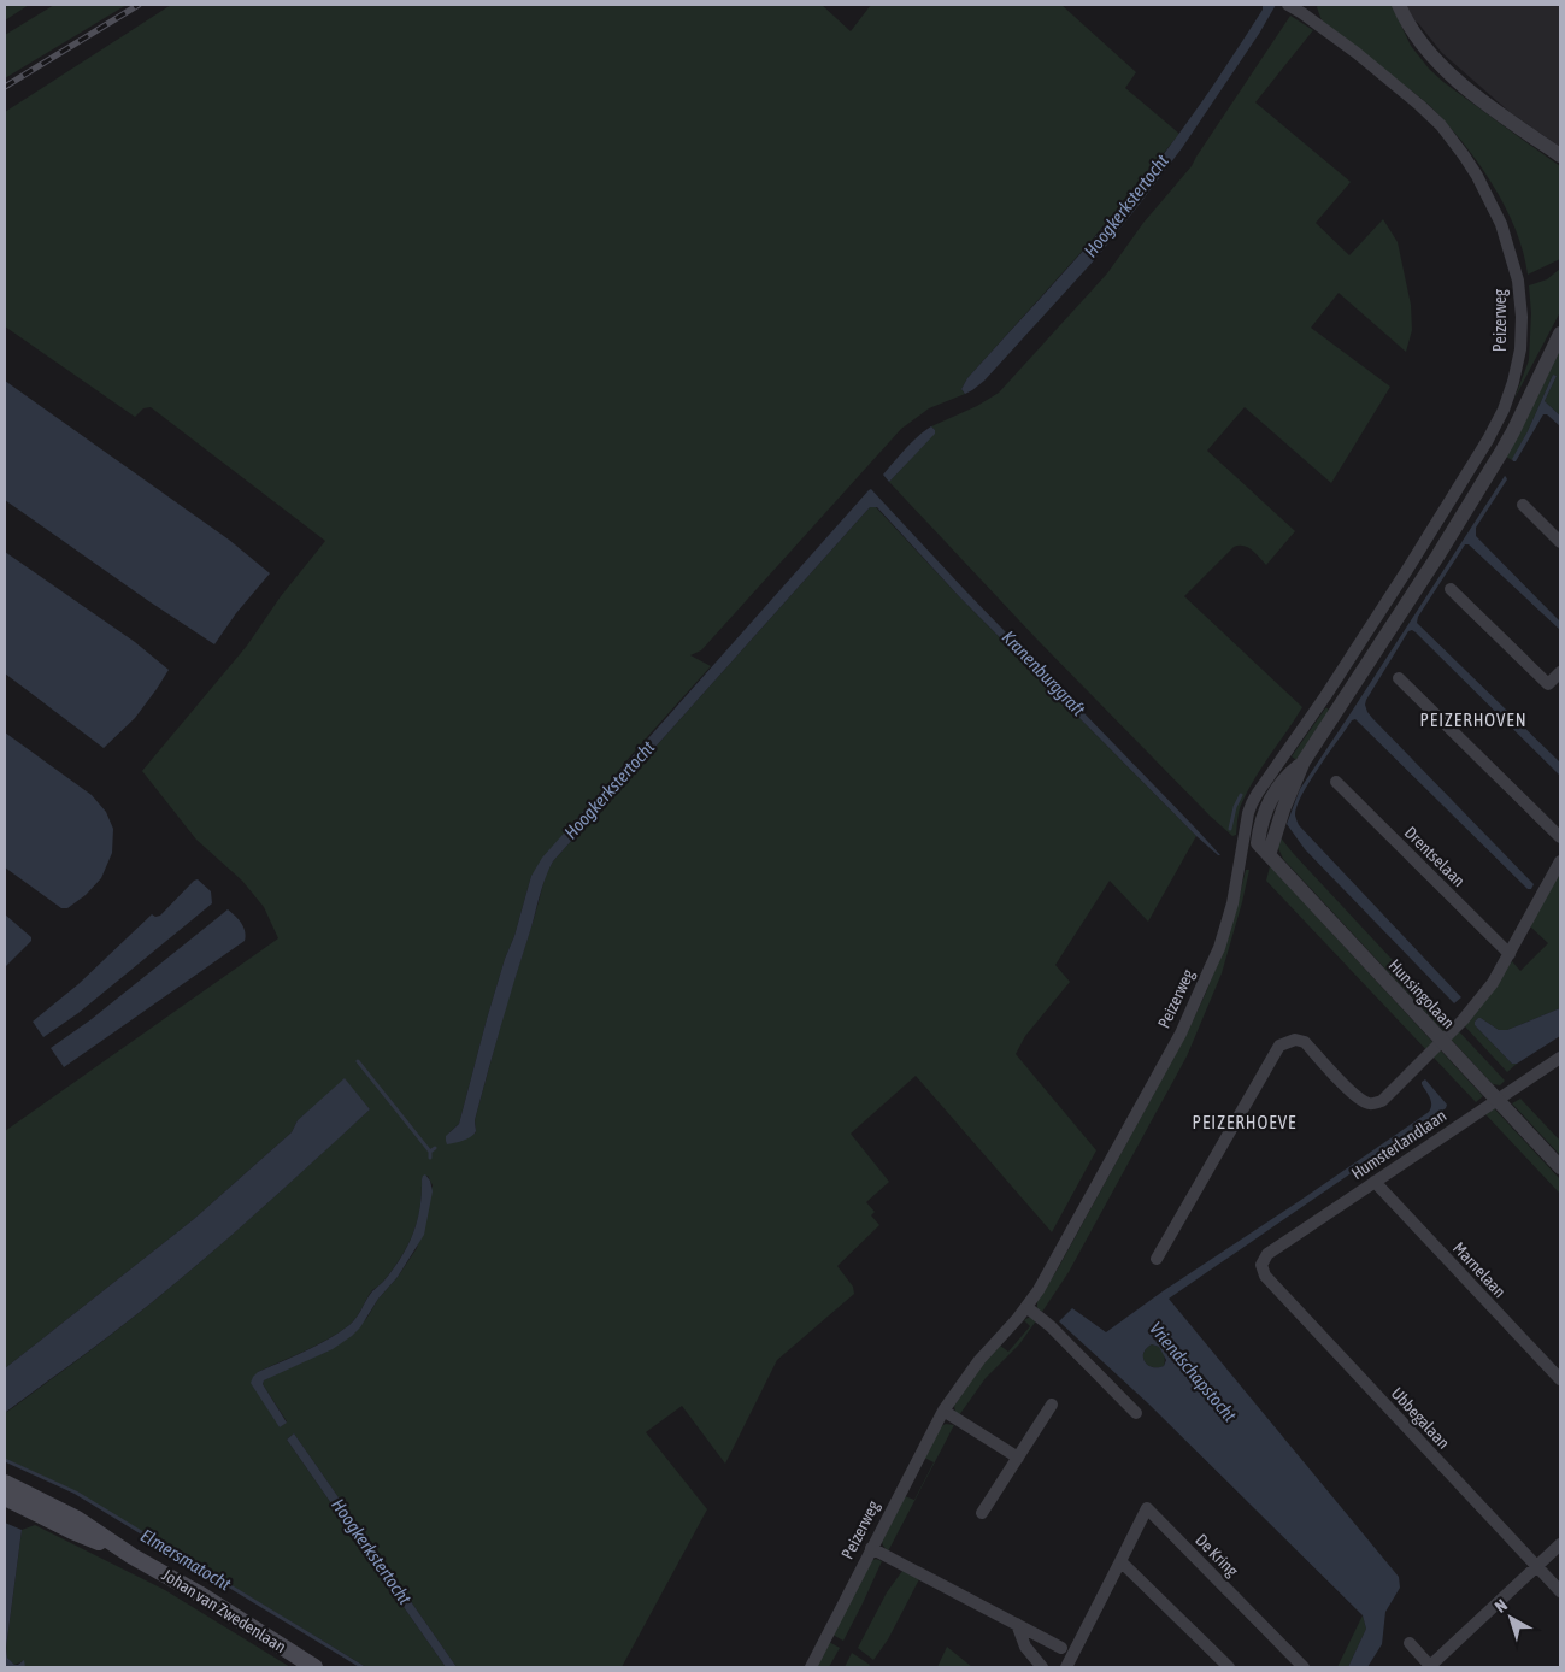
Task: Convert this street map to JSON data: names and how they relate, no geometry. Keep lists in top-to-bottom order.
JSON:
{
  "streets": {
    "main road": ["Johan van Zwedenlaan"],
    "street": [
      "Peizerweg",
      "Drentselaan",
      "Hunsingolaan",
      "Humsterlandlaan",
      "Marnelaan",
      "Ubbegalaan",
      "De Kring"
    ]
  },
  "crossings": [
    ["Hunsingolaan", "Humsterlandlaan"],
    ["Humsterlandlaan", "Marnelaan"],
    ["Humsterlandlaan", "Ubbegalaan"]
  ],
  "districts": ["PEIZERHOVEN", "PEIZERHOEVE"],
  "water": [
    "Hoogkerkstertocht",
    "Kranenburggraft",
    "Vriendschapstocht",
    "Elmersmatocht"
  ],
  "north": "top left"
}
